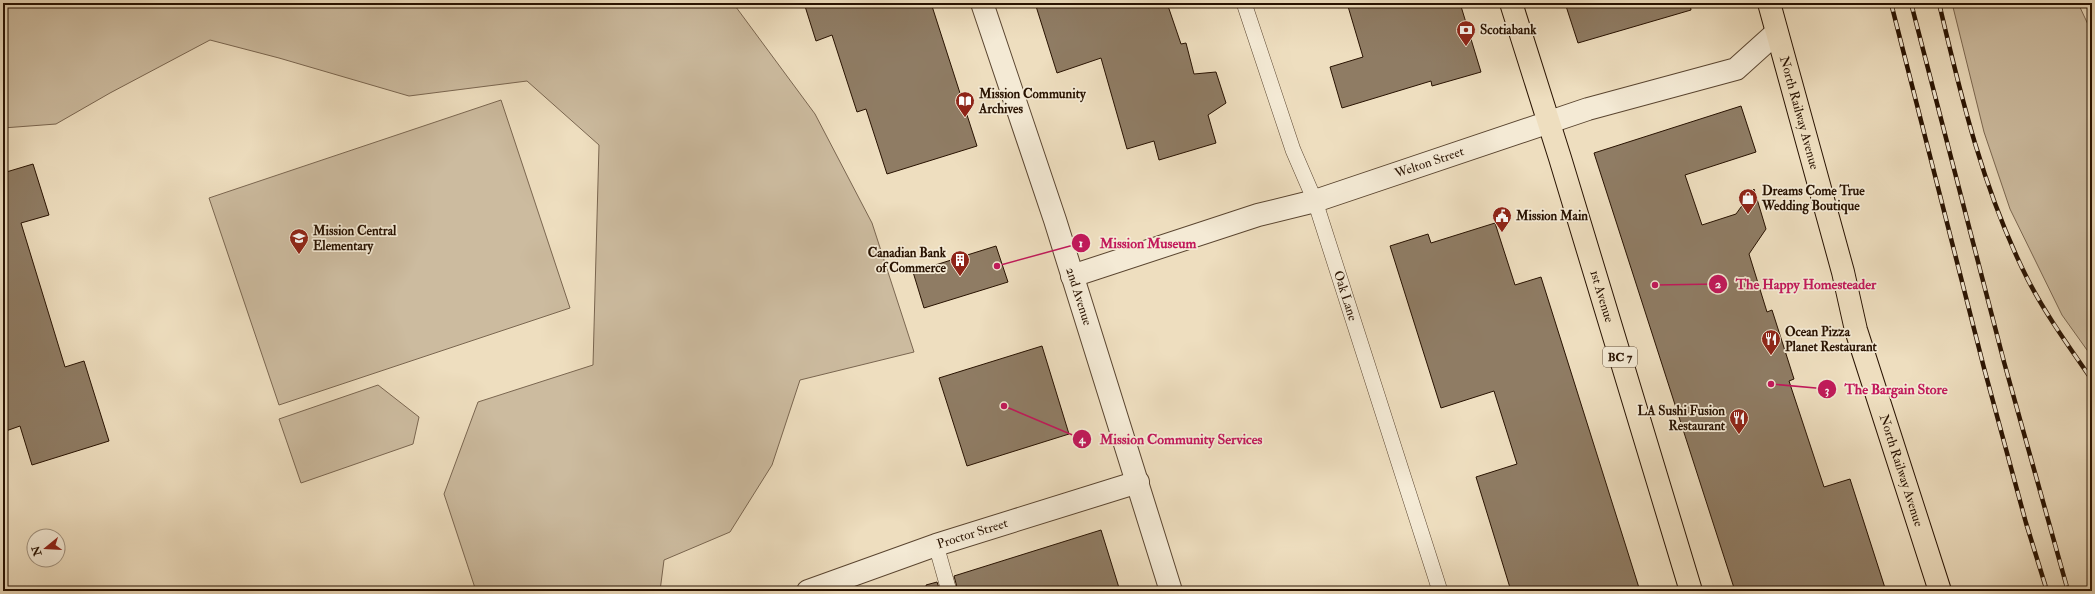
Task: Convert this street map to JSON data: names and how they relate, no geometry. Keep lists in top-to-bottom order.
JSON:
{
  "streets": {
    "main road": ["North Railway Avenue", "1st Avenue", "BC 7"],
    "street": ["Welton Street", "2nd Avenue", "Proctor Street"],
    "lane": ["Oak Lane"]
  },
  "crossings": [
    ["North Railway Avenue", "Welton Street"],
    ["Welton Street", "2nd Avenue"],
    ["Welton Street", "Oak Lane"],
    ["Welton Street", "1st Avenue"],
    ["2nd Avenue", "Proctor Street"]
  ],
  "places": {
    "bank": ["Scotiabank"],
    "library": ["Mission Community Archives"],
    "shop": ["Dreams Come True Wedding Boutique"],
    "public building": ["Mission Main"],
    "school or university": ["Mission Central Elementary"],
    "other": [
      "Mission Museum",
      "The Happy Homesteader",
      "The Bargain Store",
      "Mission Community Services"
    ],
    "building": ["Canadian Bank of Commerce"],
    "restaurant": ["Ocean Pizza Planet Restaurant", "LA Sushi Fusion Restaurant"]
  },
  "north": "left"
}
